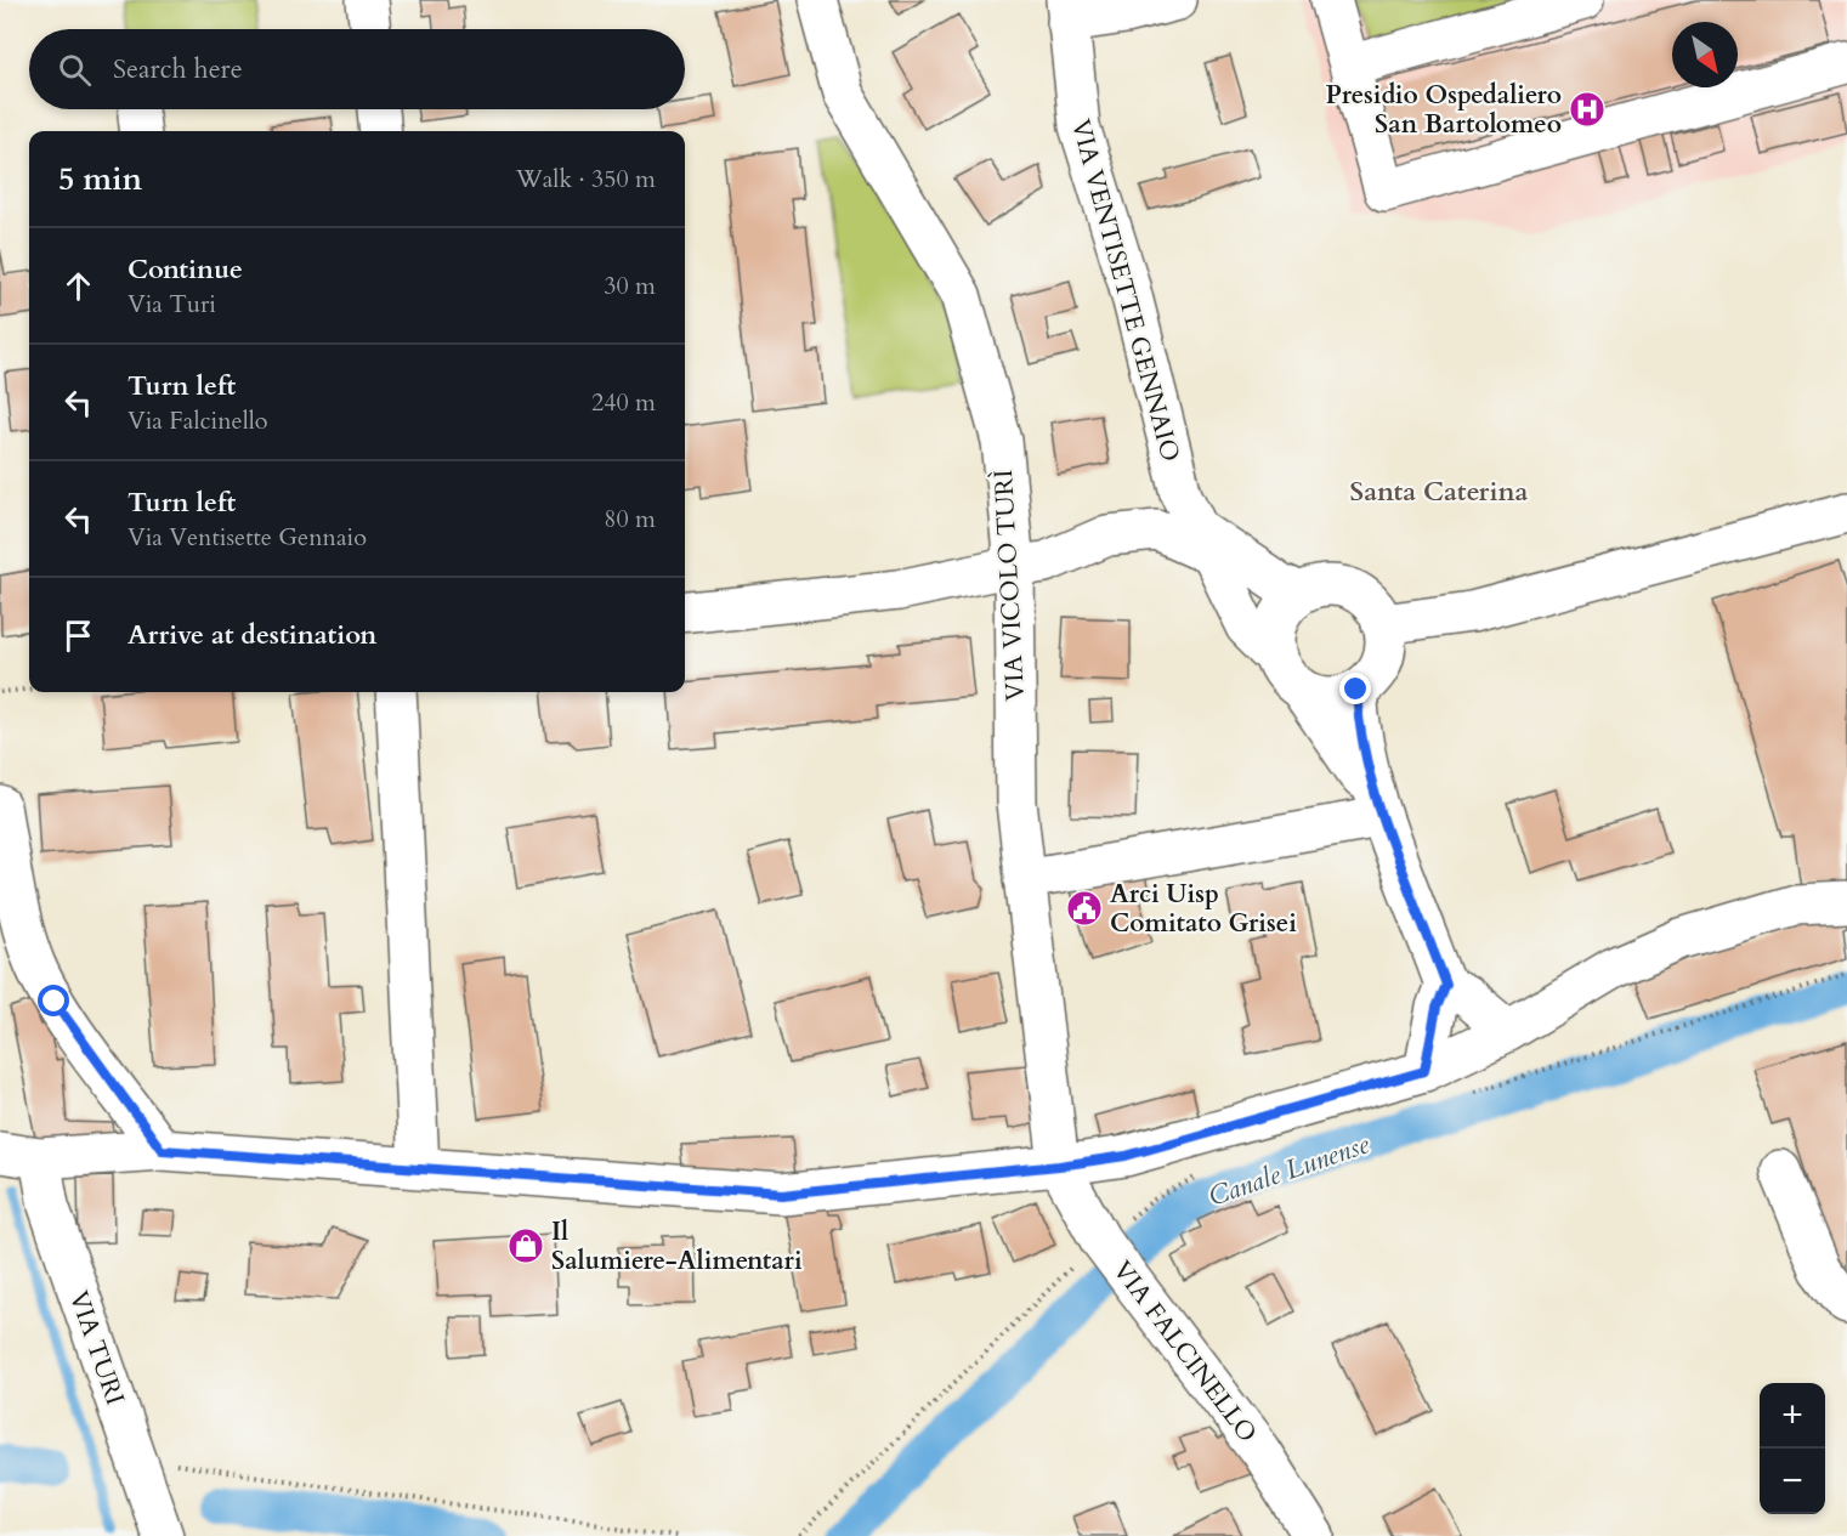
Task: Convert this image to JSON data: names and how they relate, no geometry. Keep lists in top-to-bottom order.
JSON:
{
  "streets": {
    "street": [
      "VIA VENTISETTE GENNAIO",
      "VIA VICOLO TURÌ",
      "VIA TURI",
      "VIA FALCINELLO"
    ]
  },
  "crossings": [
    ["VIA VICOLO TURÌ", "VIA FALCINELLO"]
  ],
  "districts": ["Santa Caterina"],
  "water": ["Canale Lunense"],
  "places": {
    "hospital": ["Presidio Ospedaliero San Bartolomeo"],
    "public building": ["Arci Uisp Comitato Grisei"],
    "shop": ["Il Salumiere-Alimentari"]
  },
  "north": "bottom right",
  "page": {
    "search": "Search here",
    "heading": ["5 min", "Walk · 350 m"],
    "list": [
      ["Continue", "Via Turi", "30 m"],
      ["Turn left", "Via Falcinello", "240 m"],
      ["Turn left", "Via Ventisette Gennaio", "80 m"],
      "Arrive at destination"
    ],
    "map_buttons": ["+", "−"]
  }
}
